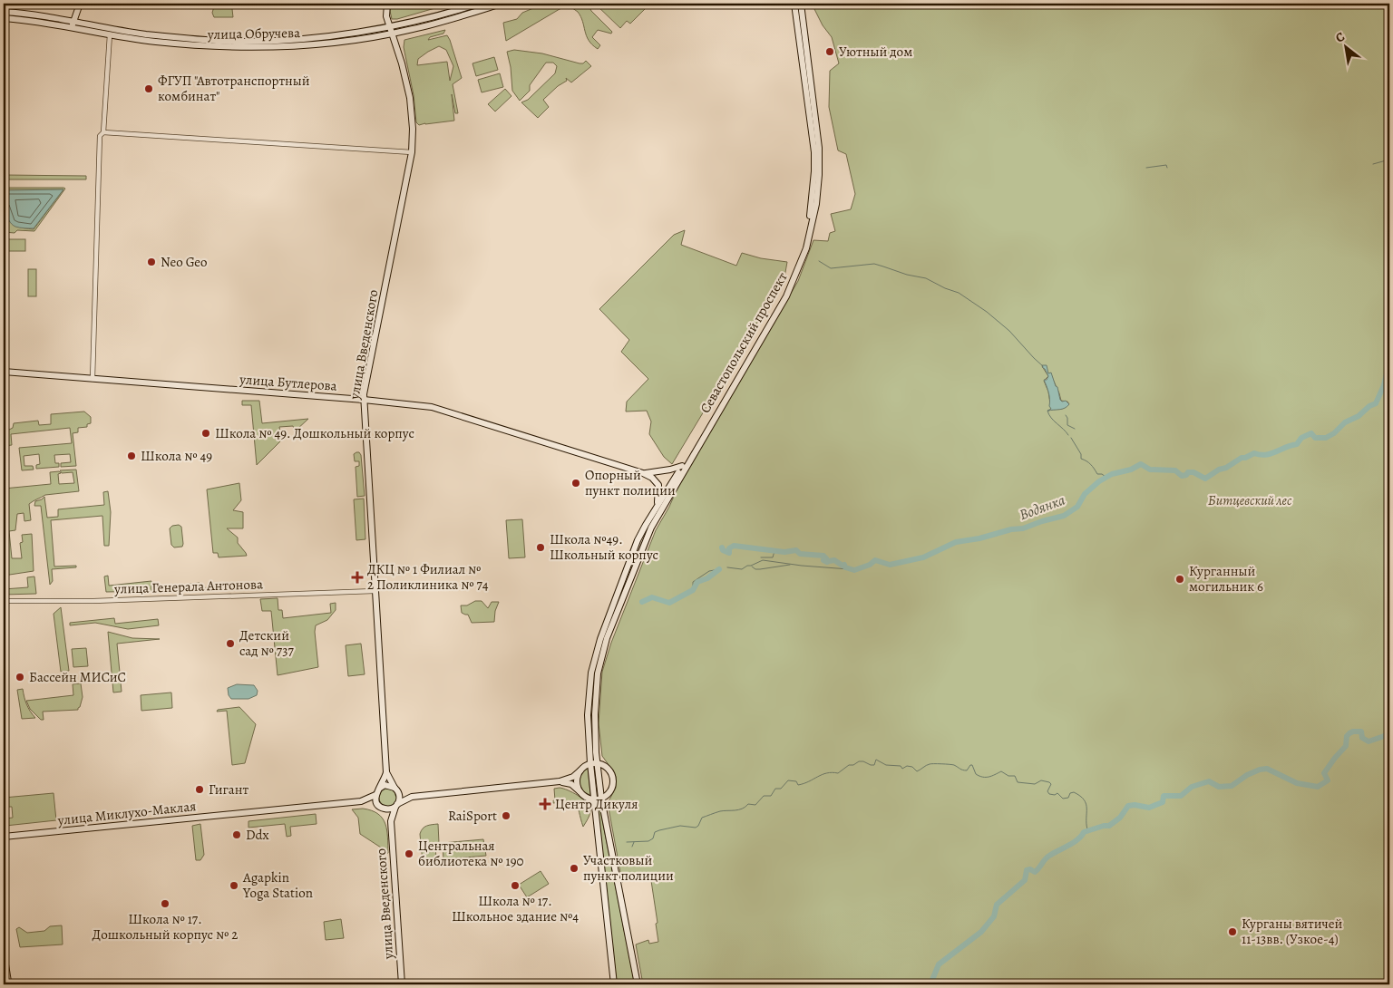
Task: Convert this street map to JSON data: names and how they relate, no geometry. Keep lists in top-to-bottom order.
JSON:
{
  "streets": {
    "main road": [
      "улица Обручева",
      "Севастопольский проспект",
      "улица Введенского",
      "улица Бутлерова",
      "улица Миклухо-Маклая"
    ],
    "street": ["улица Генерала Антонова"]
  },
  "crossings": [
    ["улица Обручева", "улица Введенского"],
    ["Севастопольский проспект", "улица Бутлерова"],
    ["улица Введенского", "улица Бутлерова"],
    ["улица Введенского", "улица Генерала Антонова"],
    ["улица Введенского", "улица Миклухо-Маклая"]
  ],
  "water": ["Водянка"],
  "parks": ["Битцевский лес"],
  "places": {
    "other": [
      "Уютный дом",
      "ФГУП \"Автотранспортный комбинат\"",
      "Neo Geo",
      "Школа № 49. Дошкольный корпус",
      "Школа № 49",
      "Опорный пункт полиции",
      "Школа №49. Школьный корпус",
      "Курганный могильник 6",
      "Детский сад № 737",
      "Бассейн МИСиС",
      "Гигант",
      "RaiSport",
      "Ddx",
      "Центральная библиотека № 190",
      "Участковый пункт полиции",
      "Agapkin Yoga Station",
      "Школа № 17. Школьное здание №4",
      "Школа № 17. Дошкольный корпус № 2",
      "Курганы вятичей 11-13вв. (Узкое-4)"
    ],
    "health": ["ДКЦ № 1 Филиал № 2 Поликлиника № 74", "Центр Дикуля"]
  },
  "north": "top left"
}
